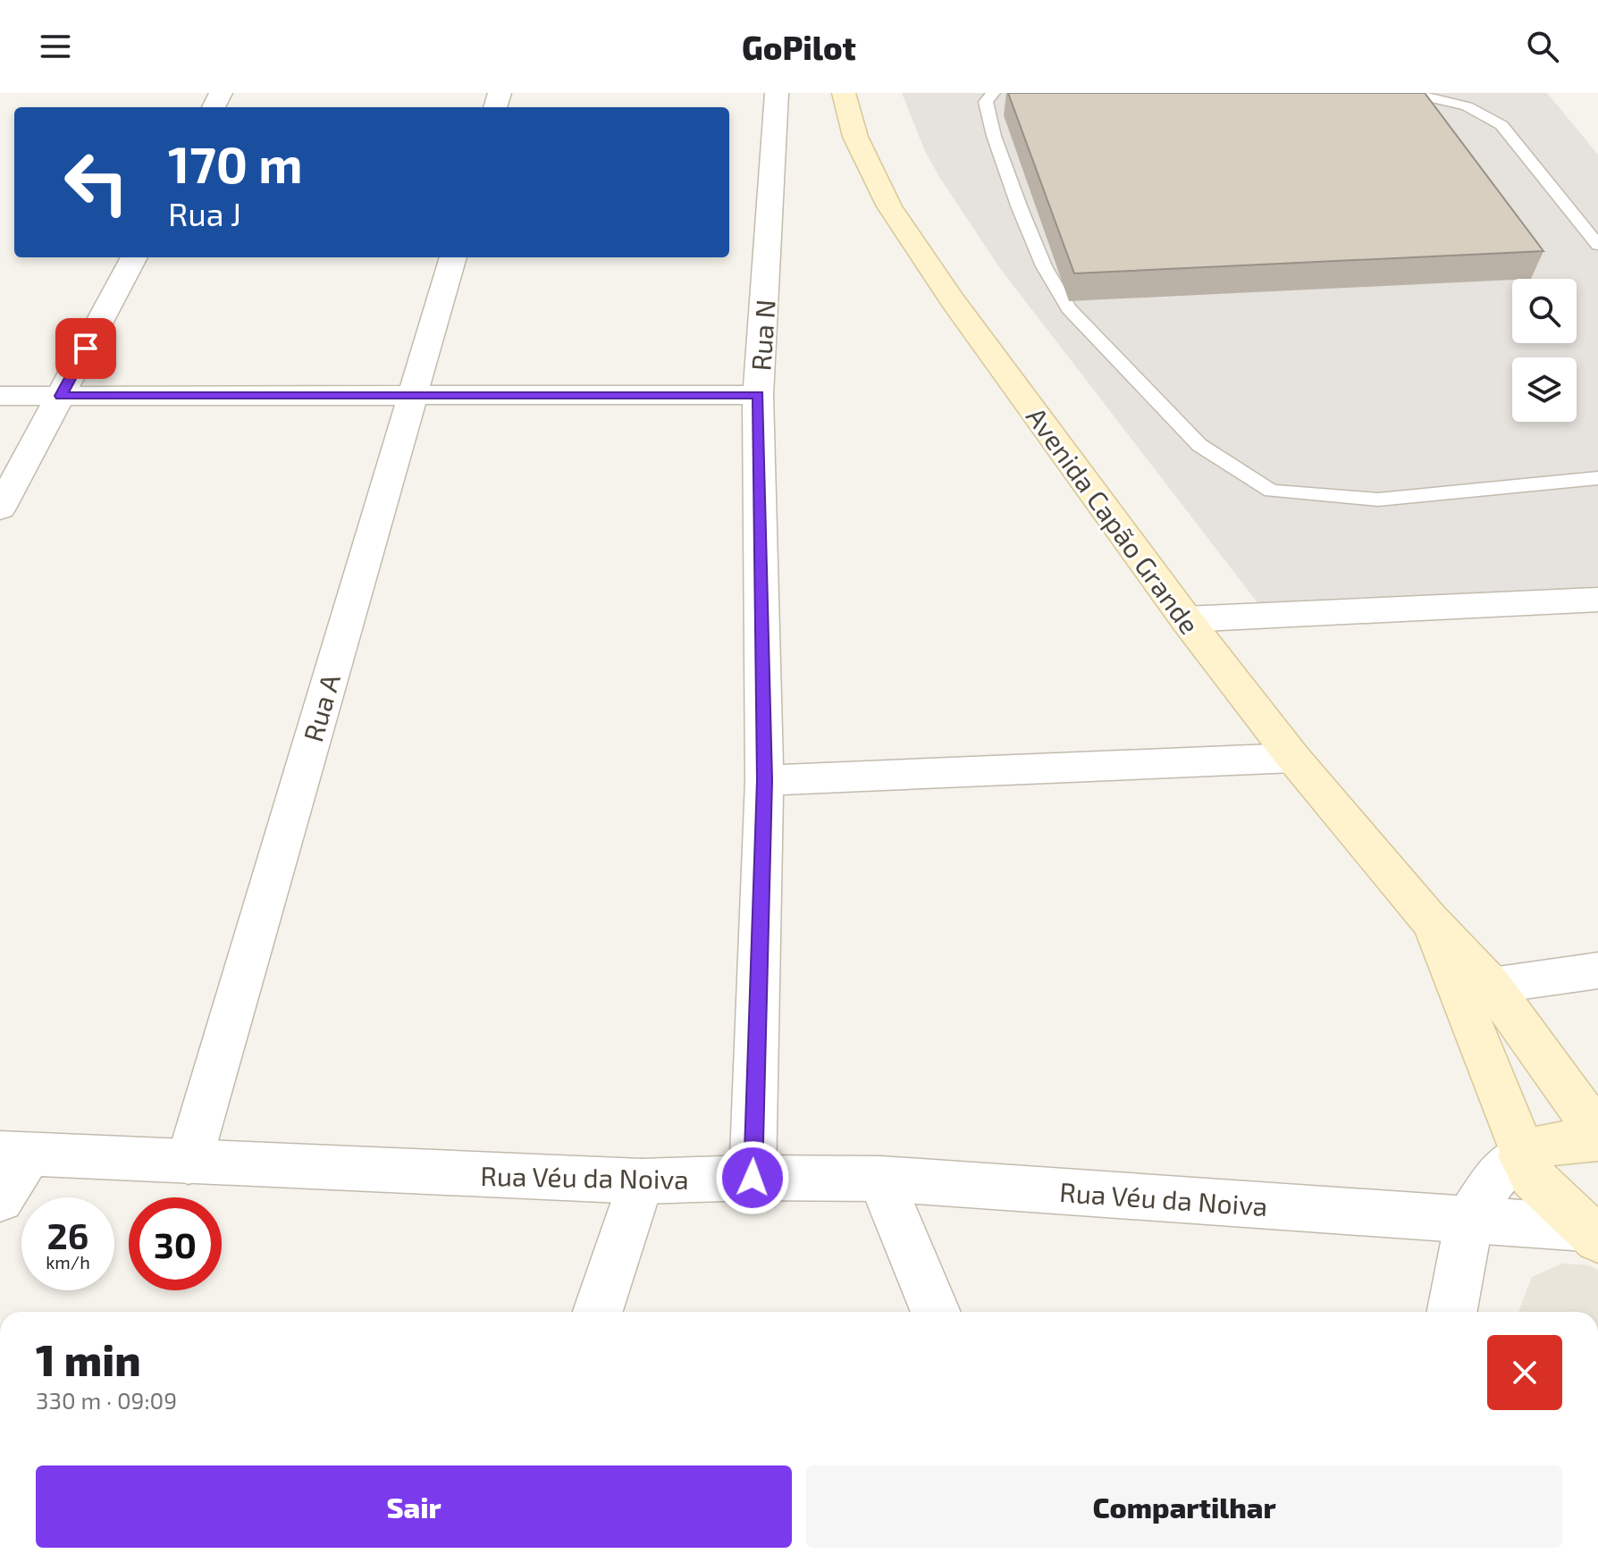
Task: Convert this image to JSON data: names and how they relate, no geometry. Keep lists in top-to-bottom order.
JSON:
{
  "streets": {
    "main road": ["Avenida Capão Grande"],
    "street": ["Rua N", "Rua A", "Rua Véu da Noiva"]
  },
  "crossings": [
    ["Rua N", "Rua Véu da Noiva"],
    ["Avenida Capão Grande", "Rua Véu da Noiva"],
    ["Rua A", "Rua Véu da Noiva"]
  ],
  "page": {
    "header": "GoPilot",
    "turn": ["170 m", "Rua J"],
    "speed": "26 km/h",
    "limit": "30",
    "heading": ["1 min", "330 m · 09:09"],
    "buttons": ["Sair", "Compartilhar"]
  }
}
